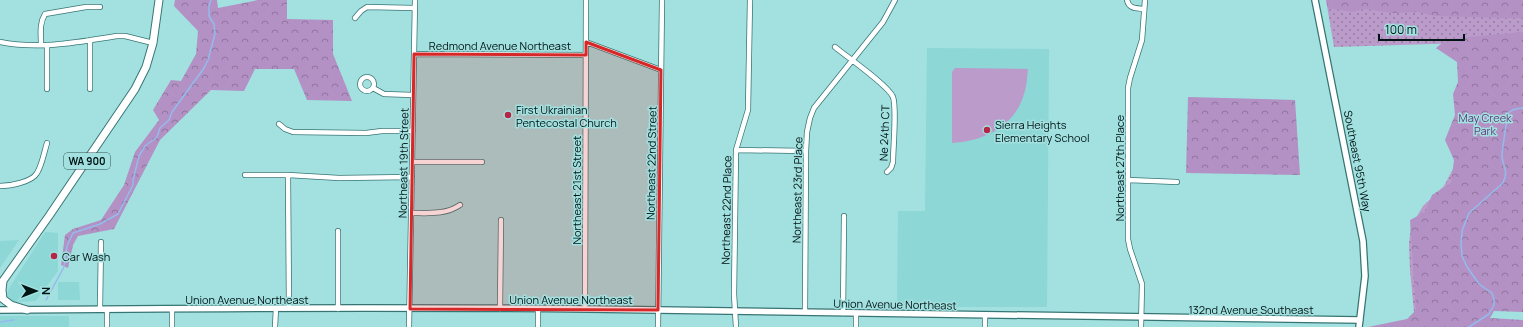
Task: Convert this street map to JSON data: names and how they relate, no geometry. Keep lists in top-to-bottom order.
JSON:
{
  "streets": {
    "main road": ["WA 900"],
    "street": [
      "Redmond Avenue Northeast",
      "Ne 24th CT",
      "Southeast 95th Way",
      "Northeast 19th Street",
      "Northeast 22nd Street",
      "Northeast 27th Place",
      "Northeast 21st Street",
      "Northeast 23rd Place",
      "Northeast 22nd Place",
      "Union Avenue Northeast",
      "132nd Avenue Southeast"
    ]
  },
  "crossings": [
    ["Redmond Avenue Northeast", "Northeast 19th Street"],
    ["Redmond Avenue Northeast", "Northeast 22nd Street"],
    ["Redmond Avenue Northeast", "Northeast 21st Street"],
    ["Ne 24th CT", "Northeast 23rd Place"],
    ["Southeast 95th Way", "132nd Avenue Southeast"],
    ["Northeast 19th Street", "Union Avenue Northeast"],
    ["Northeast 22nd Street", "Union Avenue Northeast"],
    ["Northeast 27th Place", "Union Avenue Northeast"],
    ["Northeast 27th Place", "132nd Avenue Southeast"],
    ["Northeast 21st Street", "Union Avenue Northeast"],
    ["Northeast 23rd Place", "Union Avenue Northeast"],
    ["Northeast 22nd Place", "Union Avenue Northeast"],
    ["Union Avenue Northeast", "132nd Avenue Southeast"]
  ],
  "parks": ["May Creek Park"],
  "places": ["First Ukrainian Pentecostal Church", "Sierra Heights Elementary School", "Car Wash"],
  "scale_bar": "100 m",
  "north": "right"
}
